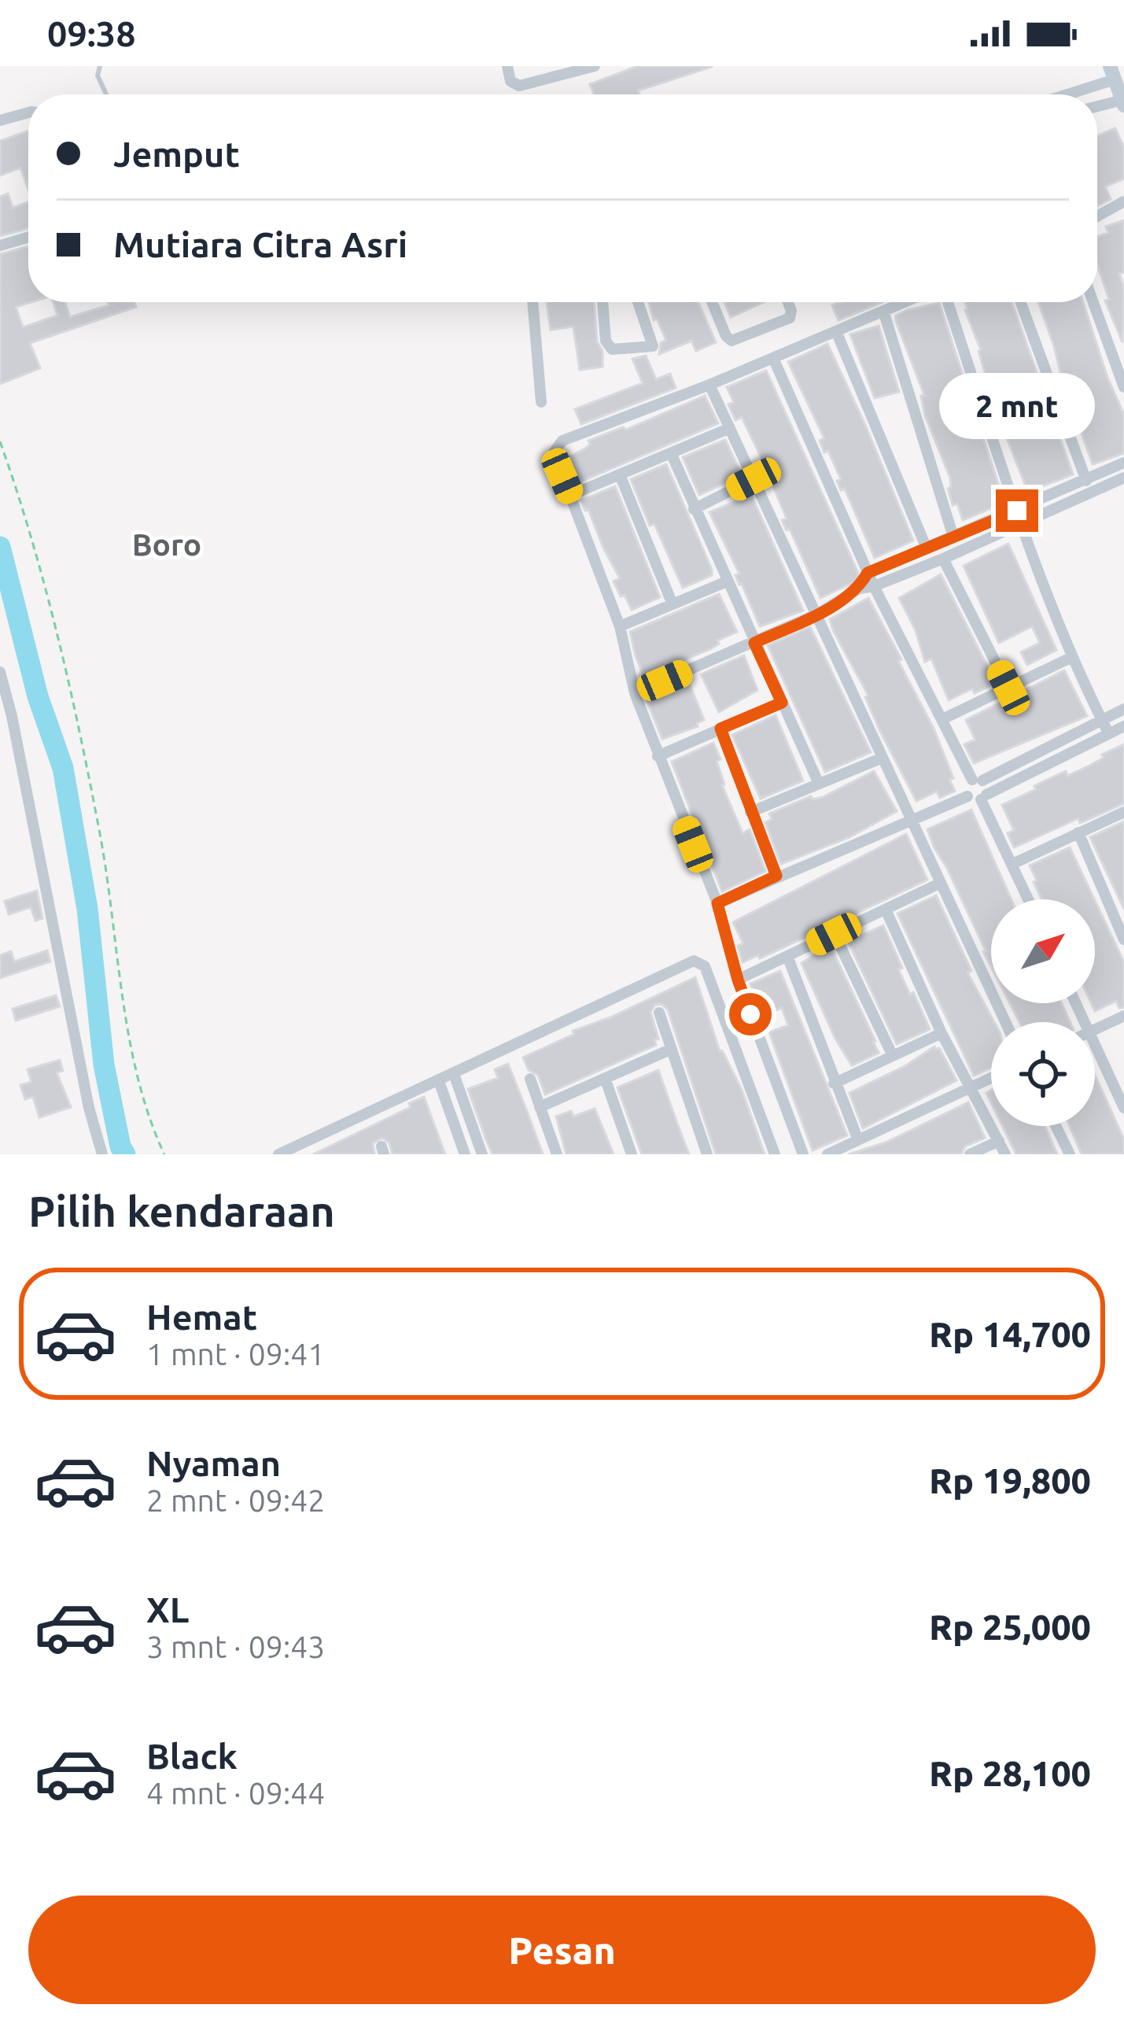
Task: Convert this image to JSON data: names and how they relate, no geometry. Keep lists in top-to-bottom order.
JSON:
{
  "districts": ["Boro"],
  "north": "top right",
  "page": {
    "status": "09:38",
    "banner": ["Jemput", "Mutiara Citra Asri"],
    "bubble": "2 mnt",
    "heading": "Pilih kendaraan",
    "list": [
      {
        "name": "Hemat",
        "note": "1 mnt · 09:41",
        "value": "Rp 14,700"
      },
      {
        "name": "Nyaman",
        "note": "2 mnt · 09:42",
        "value": "Rp 19,800"
      },
      {
        "name": "XL",
        "note": "3 mnt · 09:43",
        "value": "Rp 25,000"
      },
      {
        "name": "Black",
        "note": "4 mnt · 09:44",
        "value": "Rp 28,100"
      }
    ],
    "buttons": "Pesan"
  }
}
